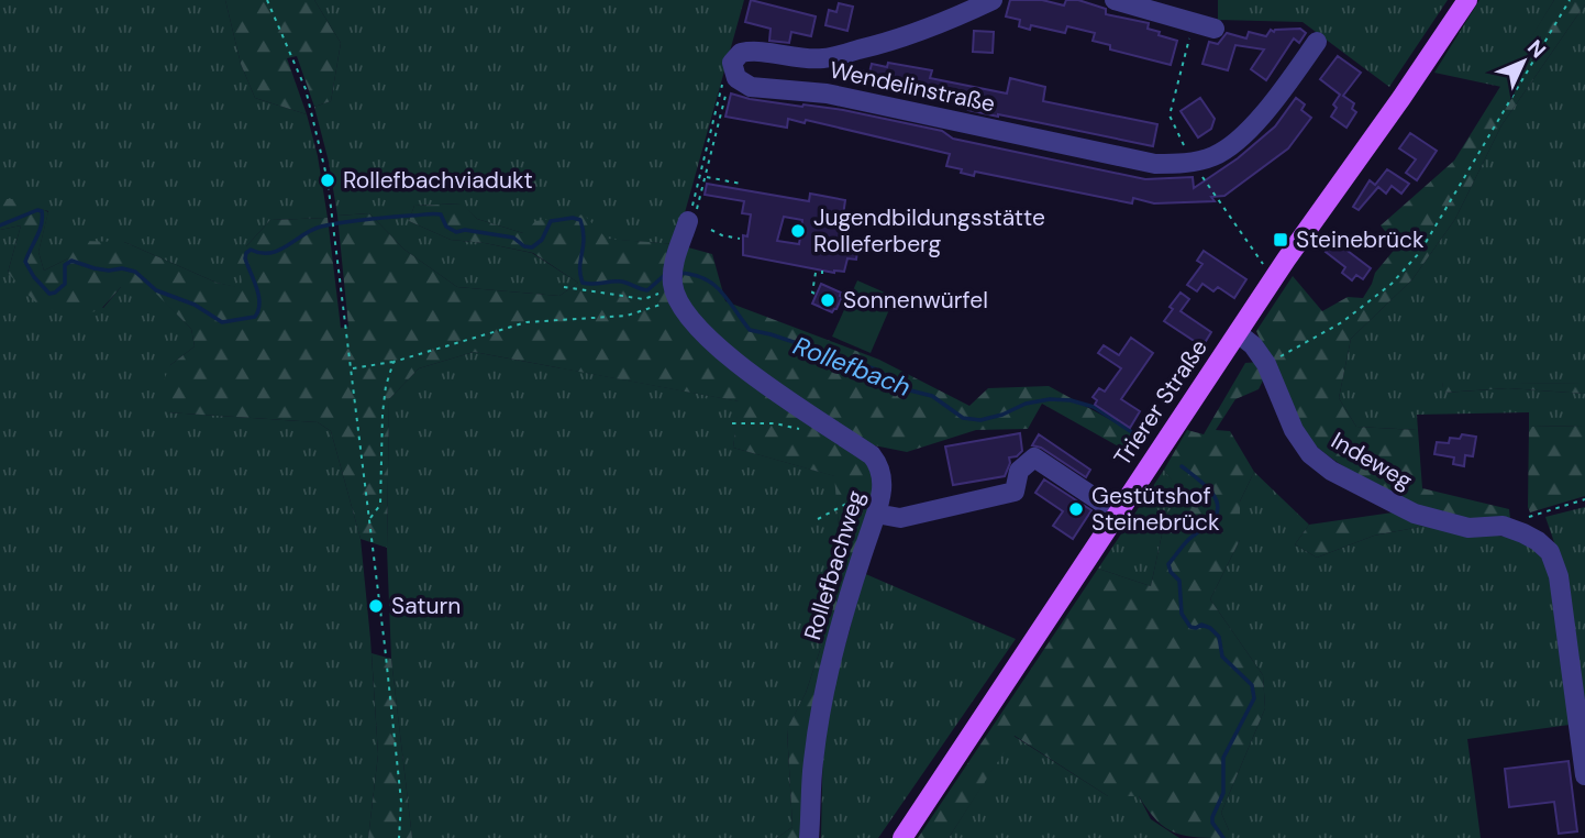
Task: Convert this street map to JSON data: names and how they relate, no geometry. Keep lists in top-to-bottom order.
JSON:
{
  "streets": {
    "main road": ["Trierer Straße"],
    "street": ["Wendelinstraße", "Indeweg", "Rollefbachweg"]
  },
  "crossings": [
    ["Trierer Straße", "Indeweg"]
  ],
  "water": ["Rollefbach"],
  "places": {
    "other": [
      "Rollefbachviadukt",
      "Jugendbildungsstätte Rolleferberg",
      "Sonnenwürfel",
      "Gestütshof Steinebrück",
      "Saturn"
    ],
    "transit": ["Steinebrück"]
  },
  "north": "top right"
}
